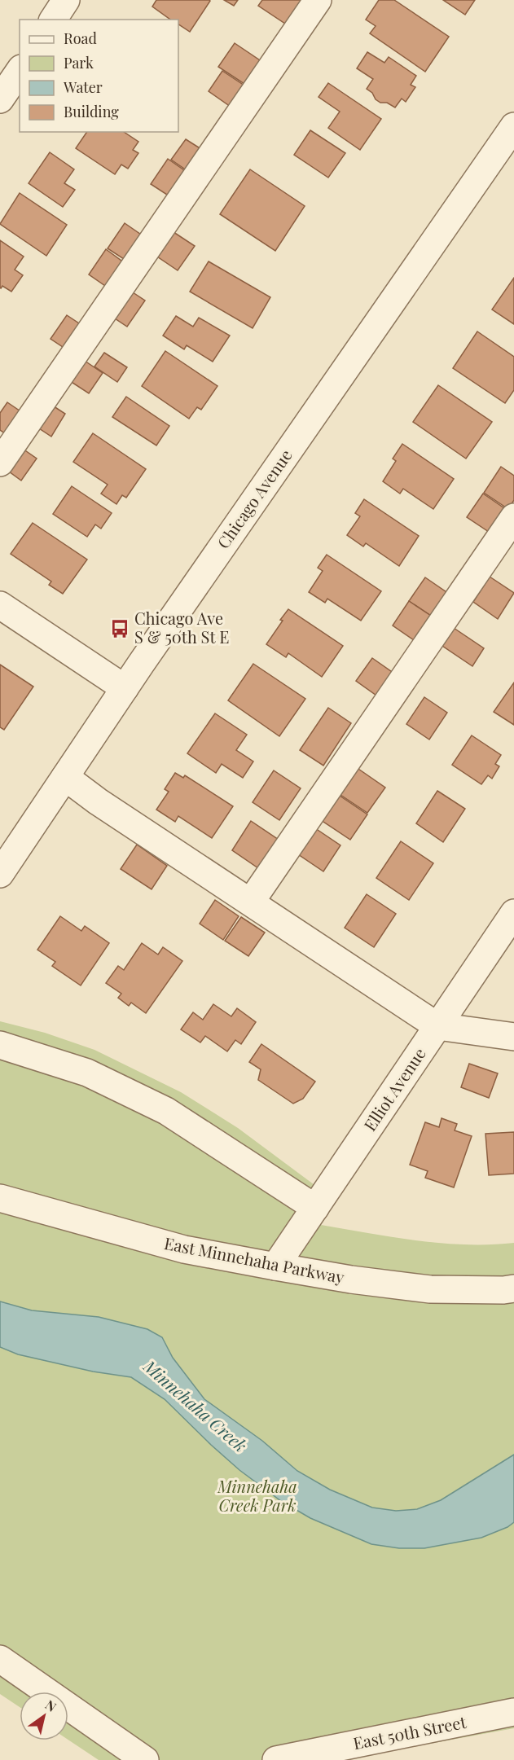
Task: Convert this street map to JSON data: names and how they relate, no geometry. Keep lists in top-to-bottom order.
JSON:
{
  "streets": {
    "street": [
      "Chicago Avenue",
      "Elliot Avenue",
      "East Minnehaha Parkway",
      "East 50th Street"
    ]
  },
  "crossings": [
    ["Elliot Avenue", "East Minnehaha Parkway"]
  ],
  "water": ["Minnehaha Creek"],
  "parks": ["Minnehaha Creek Park"],
  "places": {
    "bus stop": ["Chicago Ave S & 50th St E"]
  },
  "legend": [
    "Road",
    "Park",
    "Water",
    "Building"
  ],
  "north": "top right"
}
